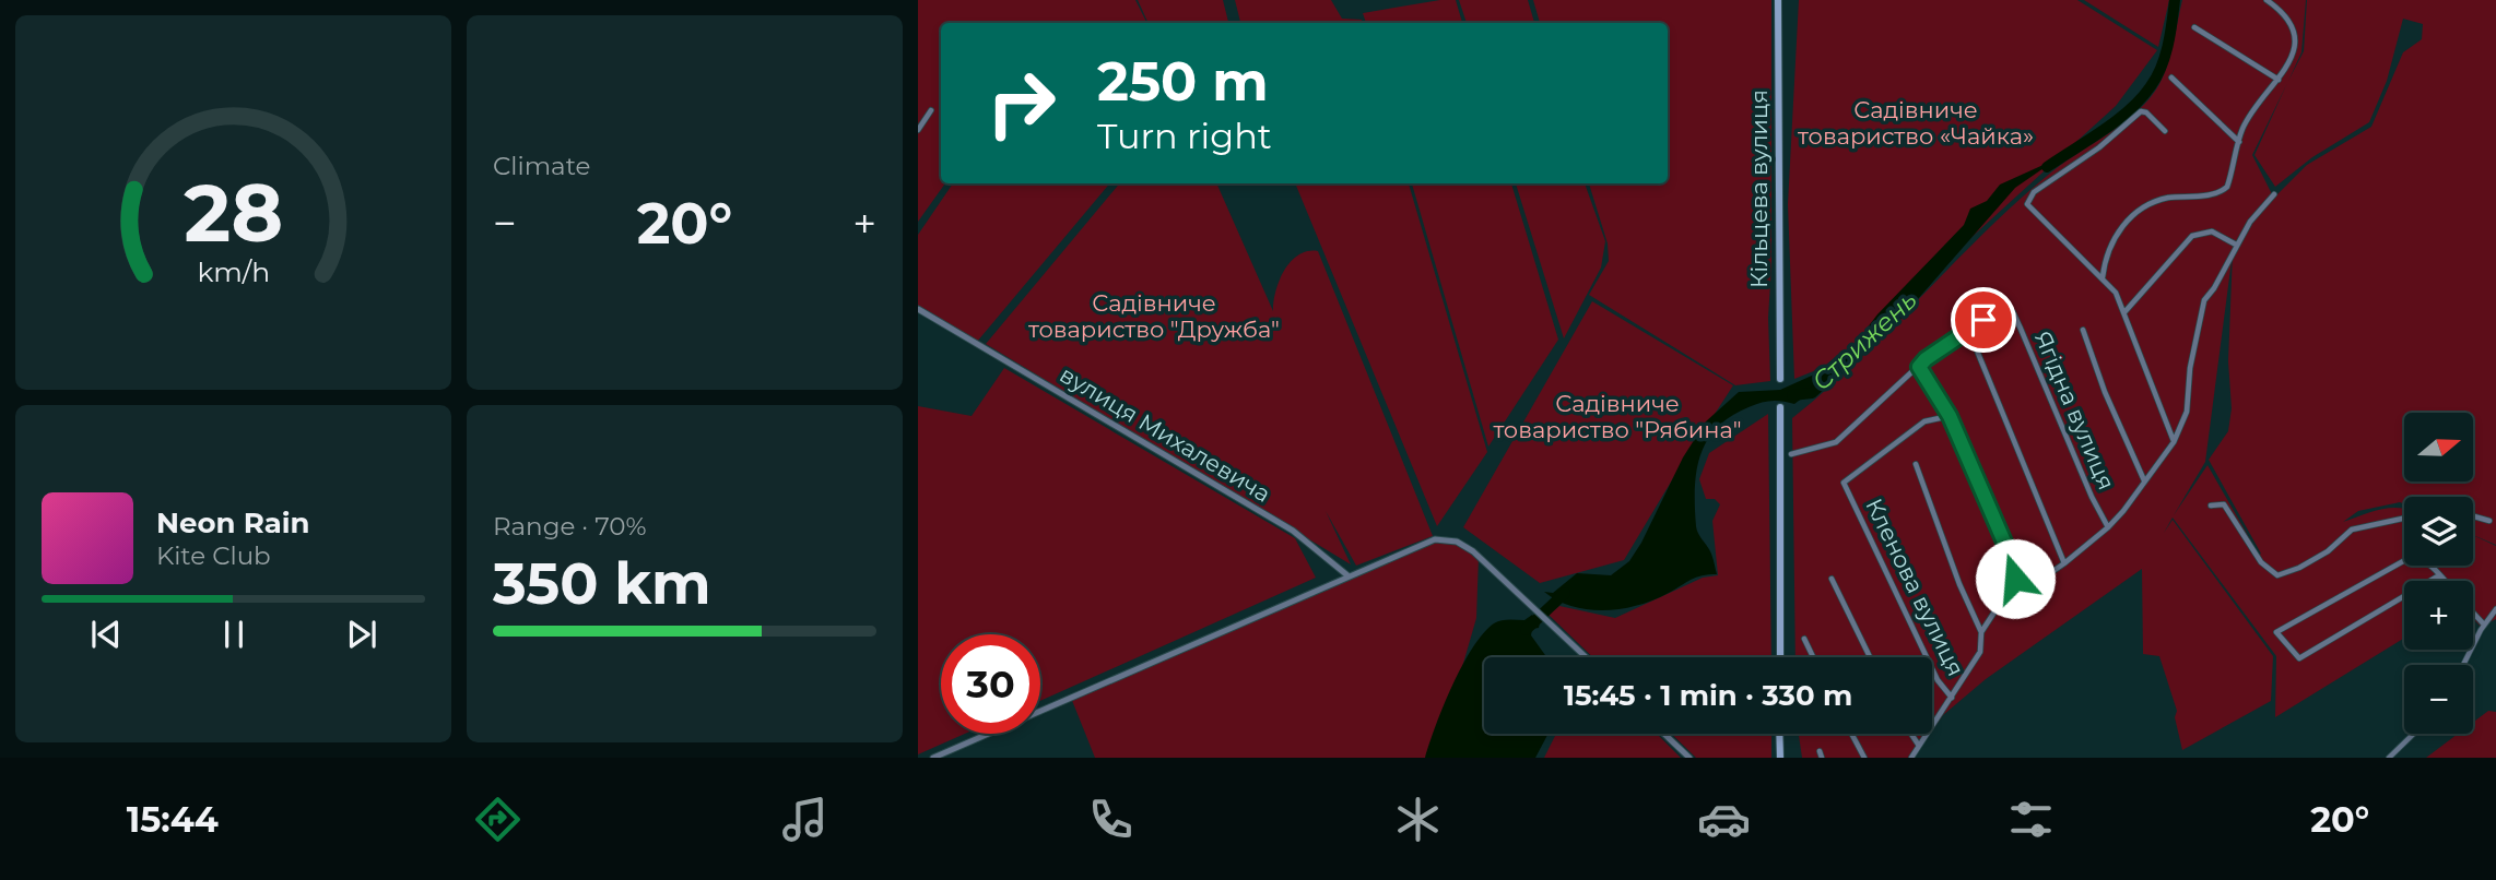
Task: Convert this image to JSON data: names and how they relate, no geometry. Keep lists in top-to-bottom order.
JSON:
{
  "streets": {
    "main road": ["Кільцева вулиця"],
    "street": ["Ягідна вулиця", "вулиця Михалевича", "Кленова вулиця"]
  },
  "water": ["Стрижень"],
  "parks": ["Садівниче товариство «Чайка»", "Садівниче товариство \"Дружба\"", "Садівниче товариство \"Рябина\""],
  "north": "right",
  "page": {
    "tile": [
      "Climate",
      ["Range · 70%", "350 km"]
    ],
    "turn": ["250 m", "Turn right"],
    "heat": ["−", "20°", "+"],
    "map_buttons": ["+", "−"],
    "song": ["Neon Rain", "Kite Club"],
    "limit": "30",
    "trip": "15:45 · 1 min · 330 m",
    "tabs": ["15:44", "20°"],
    "gauge": ["28", "km/h"]
  }
}
